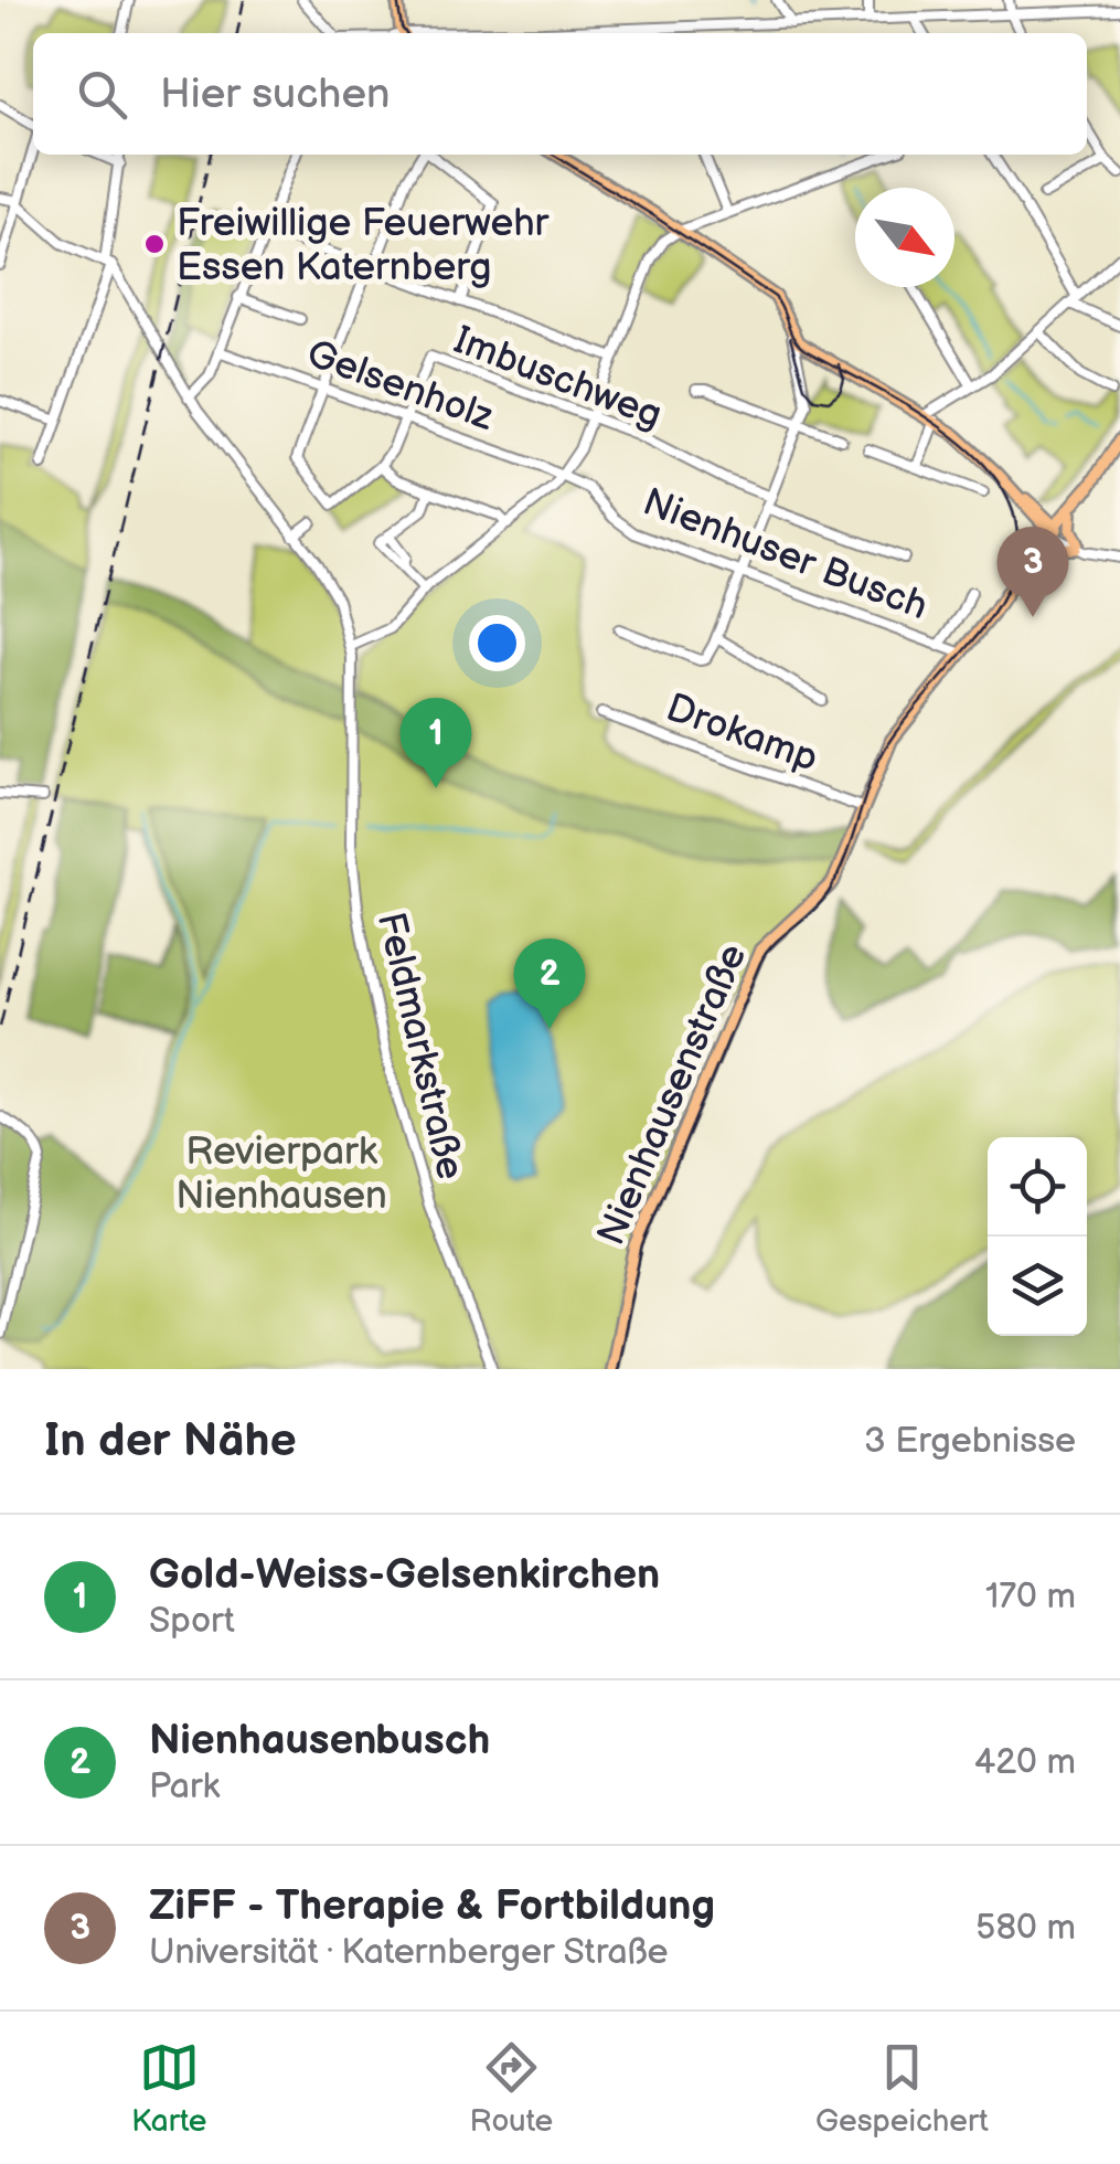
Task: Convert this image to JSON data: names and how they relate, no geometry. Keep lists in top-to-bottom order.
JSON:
{
  "streets": {
    "main road": ["Nienhausenstraße"],
    "street": [
      "Imbuschweg",
      "Gelsenholz",
      "Nienhuser Busch",
      "Drokamp",
      "Feldmarkstraße"
    ]
  },
  "crossings": [
    ["Imbuschweg", "Gelsenholz"],
    ["Gelsenholz", "Nienhuser Busch"],
    ["Drokamp", "Nienhausenstraße"]
  ],
  "parks": ["Revierpark Nienhausen"],
  "places": ["Freiwillige Feuerwehr Essen Katernberg"],
  "north": "bottom right",
  "page": {
    "search": "Hier suchen",
    "pins": ["3", "1", "2"],
    "heading": ["In der Nähe", "3 Ergebnisse"],
    "list": [
      {
        "mark": "1",
        "name": "Gold-Weiss-Gelsenkirchen",
        "note": "Sport",
        "value": "170 m"
      },
      {
        "mark": "2",
        "name": "Nienhausenbusch",
        "note": "Park",
        "value": "420 m"
      },
      {
        "mark": "3",
        "name": "ZiFF - Therapie & Fortbildung",
        "note": "Universität · Katernberger Straße",
        "value": "580 m"
      }
    ],
    "nav": ["Karte", "Route", "Gespeichert"]
  }
}
